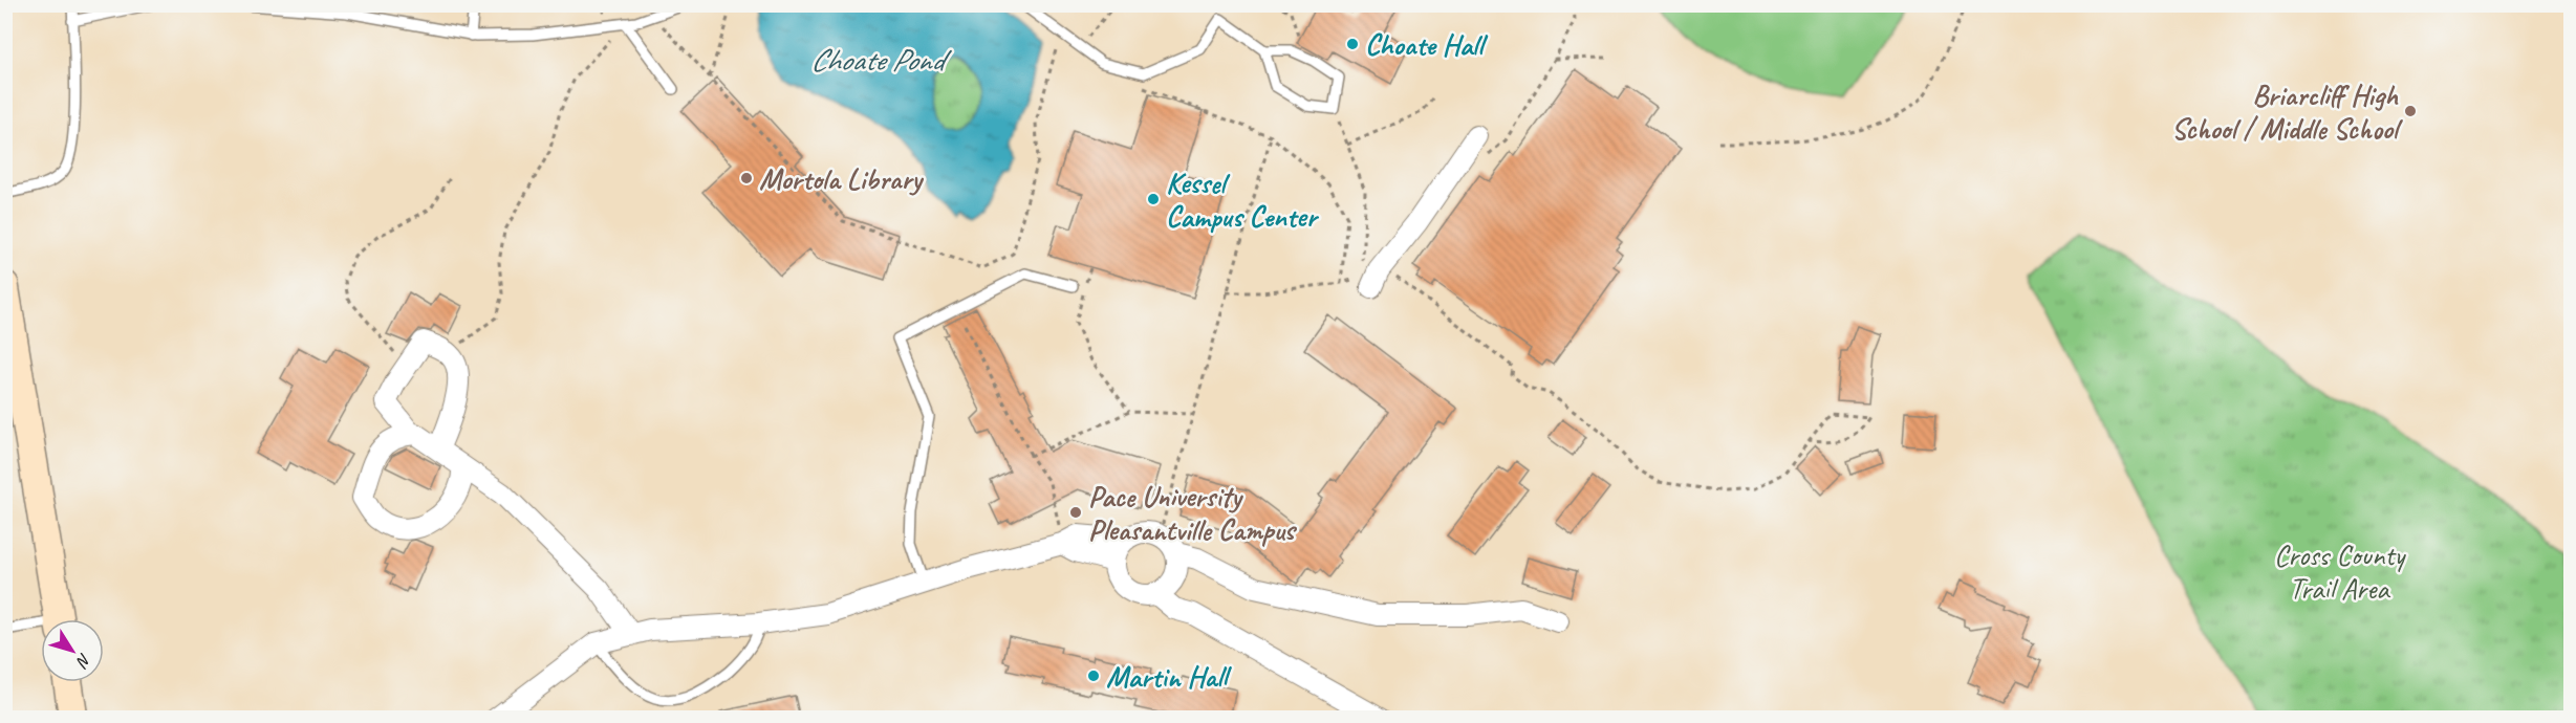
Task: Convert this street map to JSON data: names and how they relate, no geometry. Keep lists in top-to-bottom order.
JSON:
{
  "water": ["Choate Pond"],
  "parks": ["Cross County Trail Area"],
  "places": [
    "Choate Hall",
    "Briarcliff High School / Middle School",
    "Mortola Library",
    "Kessel Campus Center",
    "Pace University Pleasantville Campus",
    "Martin Hall"
  ],
  "north": "bottom right"
}
